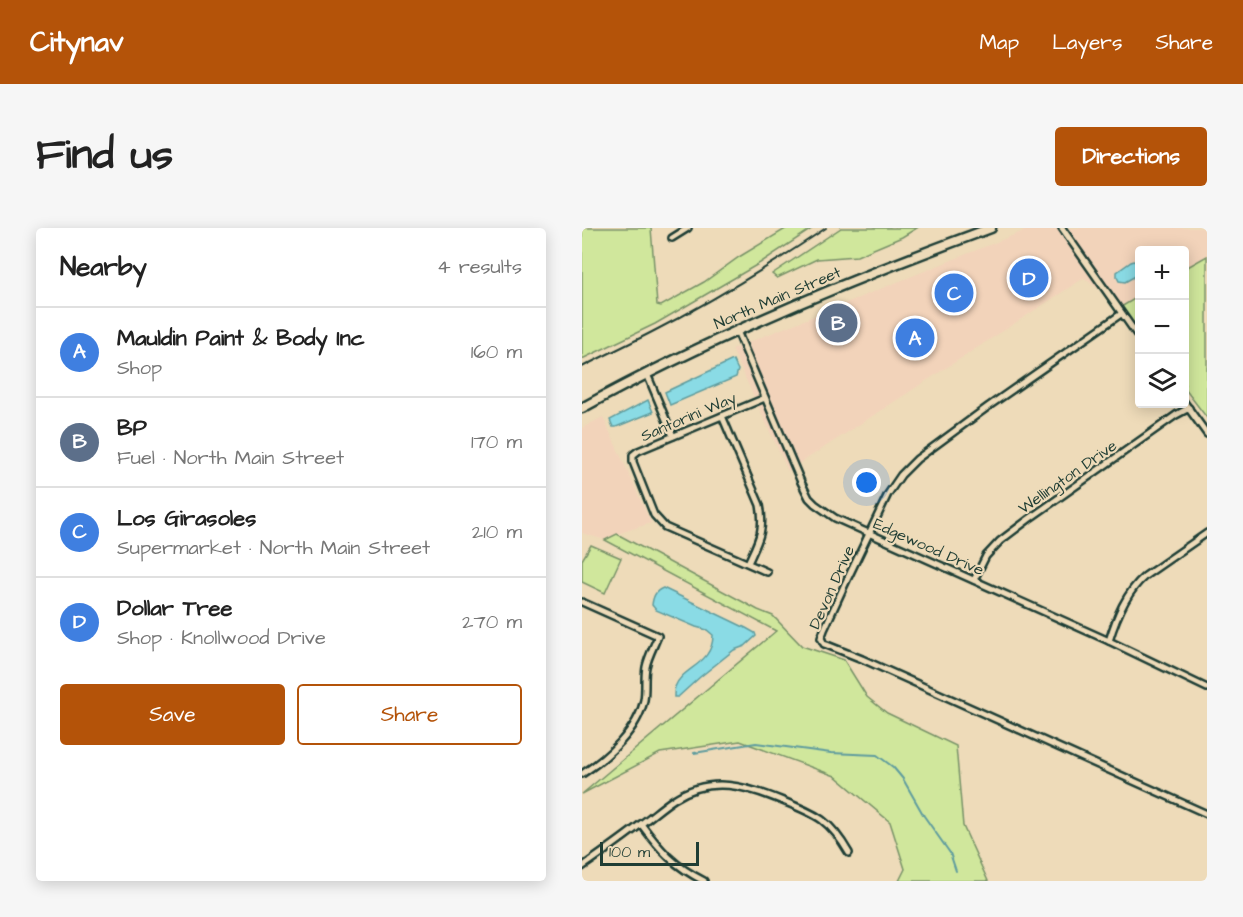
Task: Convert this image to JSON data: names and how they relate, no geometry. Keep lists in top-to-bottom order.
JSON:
{
  "streets": {
    "main road": ["North Main Street"],
    "street": [
      "Santorini Way",
      "Wellington Drive",
      "Edgewood Drive",
      "Devon Drive"
    ]
  },
  "crossings": [
    ["North Main Street", "Edgewood Drive"],
    ["Santorini Way", "Edgewood Drive"],
    ["Wellington Drive", "Edgewood Drive"],
    ["Edgewood Drive", "Devon Drive"]
  ],
  "scale_bar": "100 m",
  "page": {
    "header": "Citynav",
    "nav": ["Map", "Layers", "Share"],
    "title": "Find us",
    "buttons": [
      "Directions",
      ["Save", "Share"]
    ],
    "heading": ["Nearby", "4 results"],
    "map_buttons": ["+", "−"],
    "pins": [
      "D",
      "C",
      "B",
      "A"
    ],
    "list": [
      {
        "mark": "A",
        "name": "Mauldin Paint & Body Inc",
        "note": "Shop",
        "value": "160 m"
      },
      {
        "mark": "B",
        "name": "BP",
        "note": "Fuel · North Main Street",
        "value": "170 m"
      },
      {
        "mark": "C",
        "name": "Los Girasoles",
        "note": "Supermarket · North Main Street",
        "value": "210 m"
      },
      {
        "mark": "D",
        "name": "Dollar Tree",
        "note": "Shop · Knollwood Drive",
        "value": "270 m"
      }
    ],
    "scale": "100 m"
  }
}
